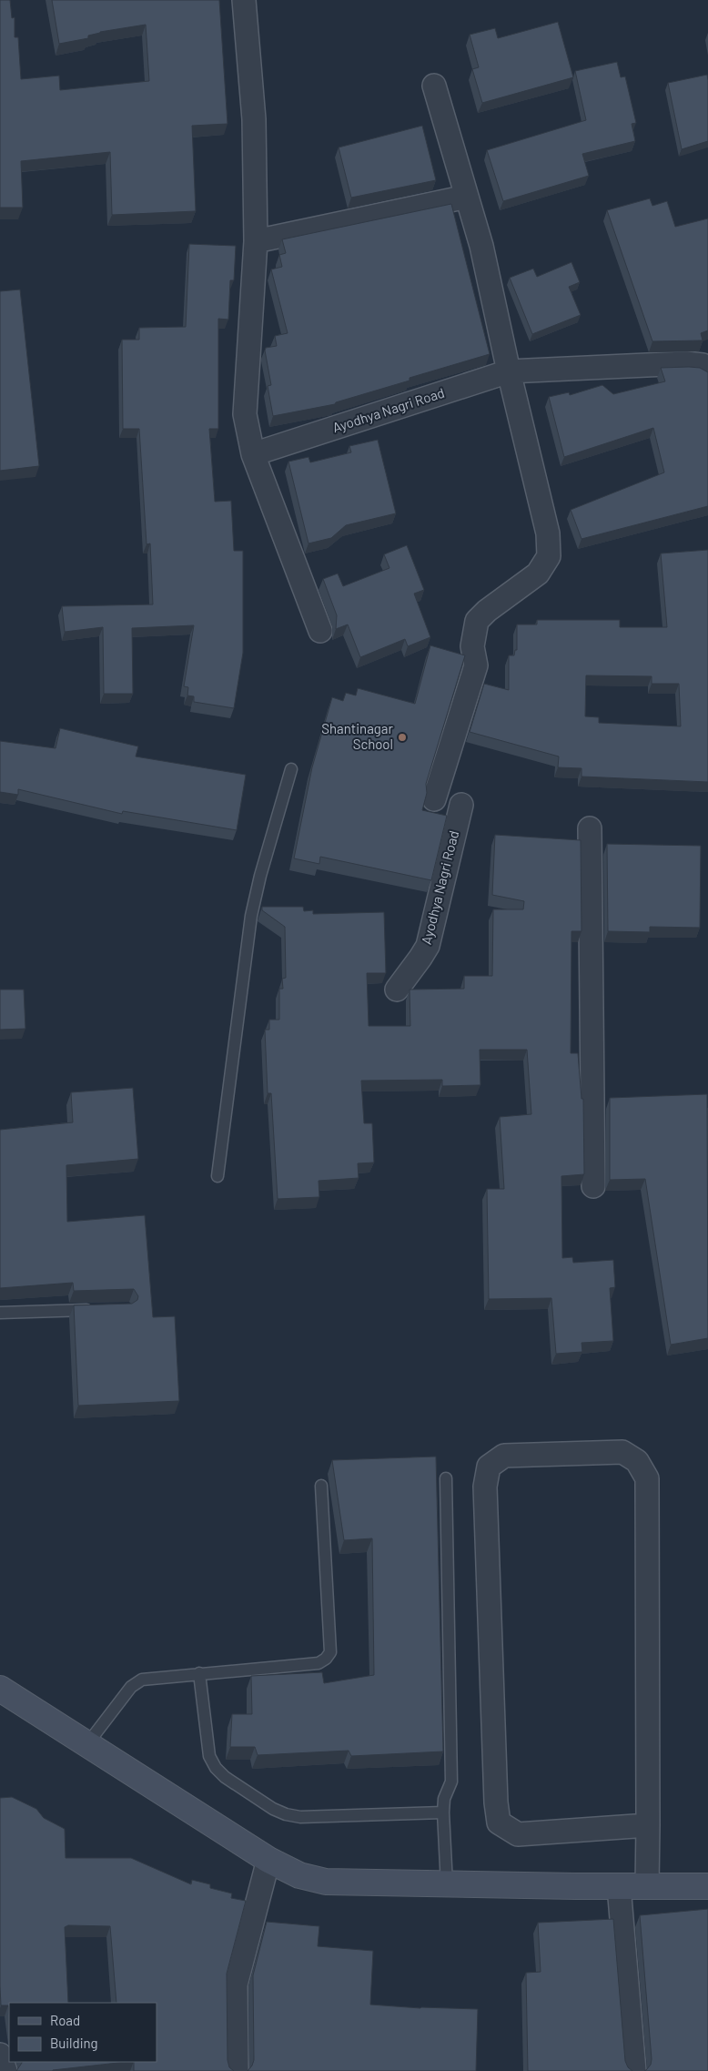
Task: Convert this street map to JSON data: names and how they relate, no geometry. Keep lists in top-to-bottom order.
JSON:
{
  "streets": {
    "street": ["Ayodhya Nagri Road"]
  },
  "places": ["Shantinagar School"],
  "legend": ["Road", "Building"]
}
